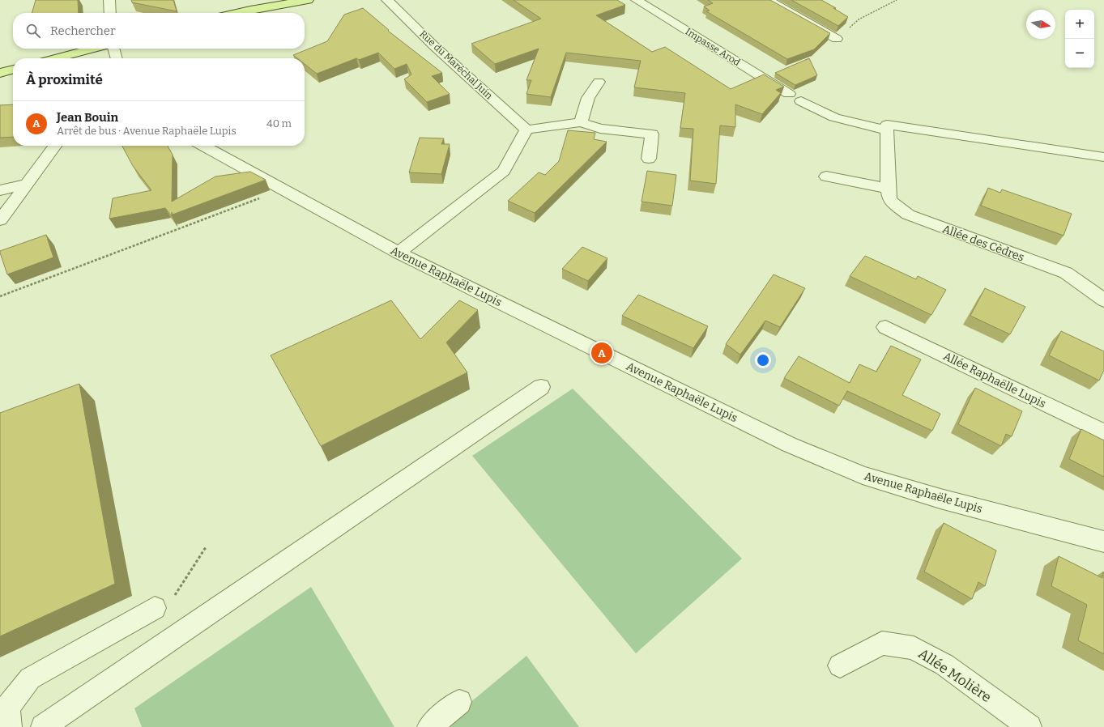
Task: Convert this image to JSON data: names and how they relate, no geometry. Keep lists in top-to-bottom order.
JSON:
{
  "streets": {
    "street": [
      "Impasse Arod",
      "Rue du Maréchal Juin",
      "Allée des Cèdres",
      "Avenue Raphaële Lupis",
      "Allée Raphaëlle Lupis",
      "Allée Molière"
    ]
  },
  "north": "right",
  "page": {
    "map_buttons": ["+", "−"],
    "search": "Rechercher",
    "heading": "À proximité",
    "list": [
      {
        "mark": "A",
        "name": "Jean Bouin",
        "note": "Arrêt de bus · Avenue Raphaële Lupis",
        "value": "40 m"
      }
    ],
    "pins": "A"
  }
}
